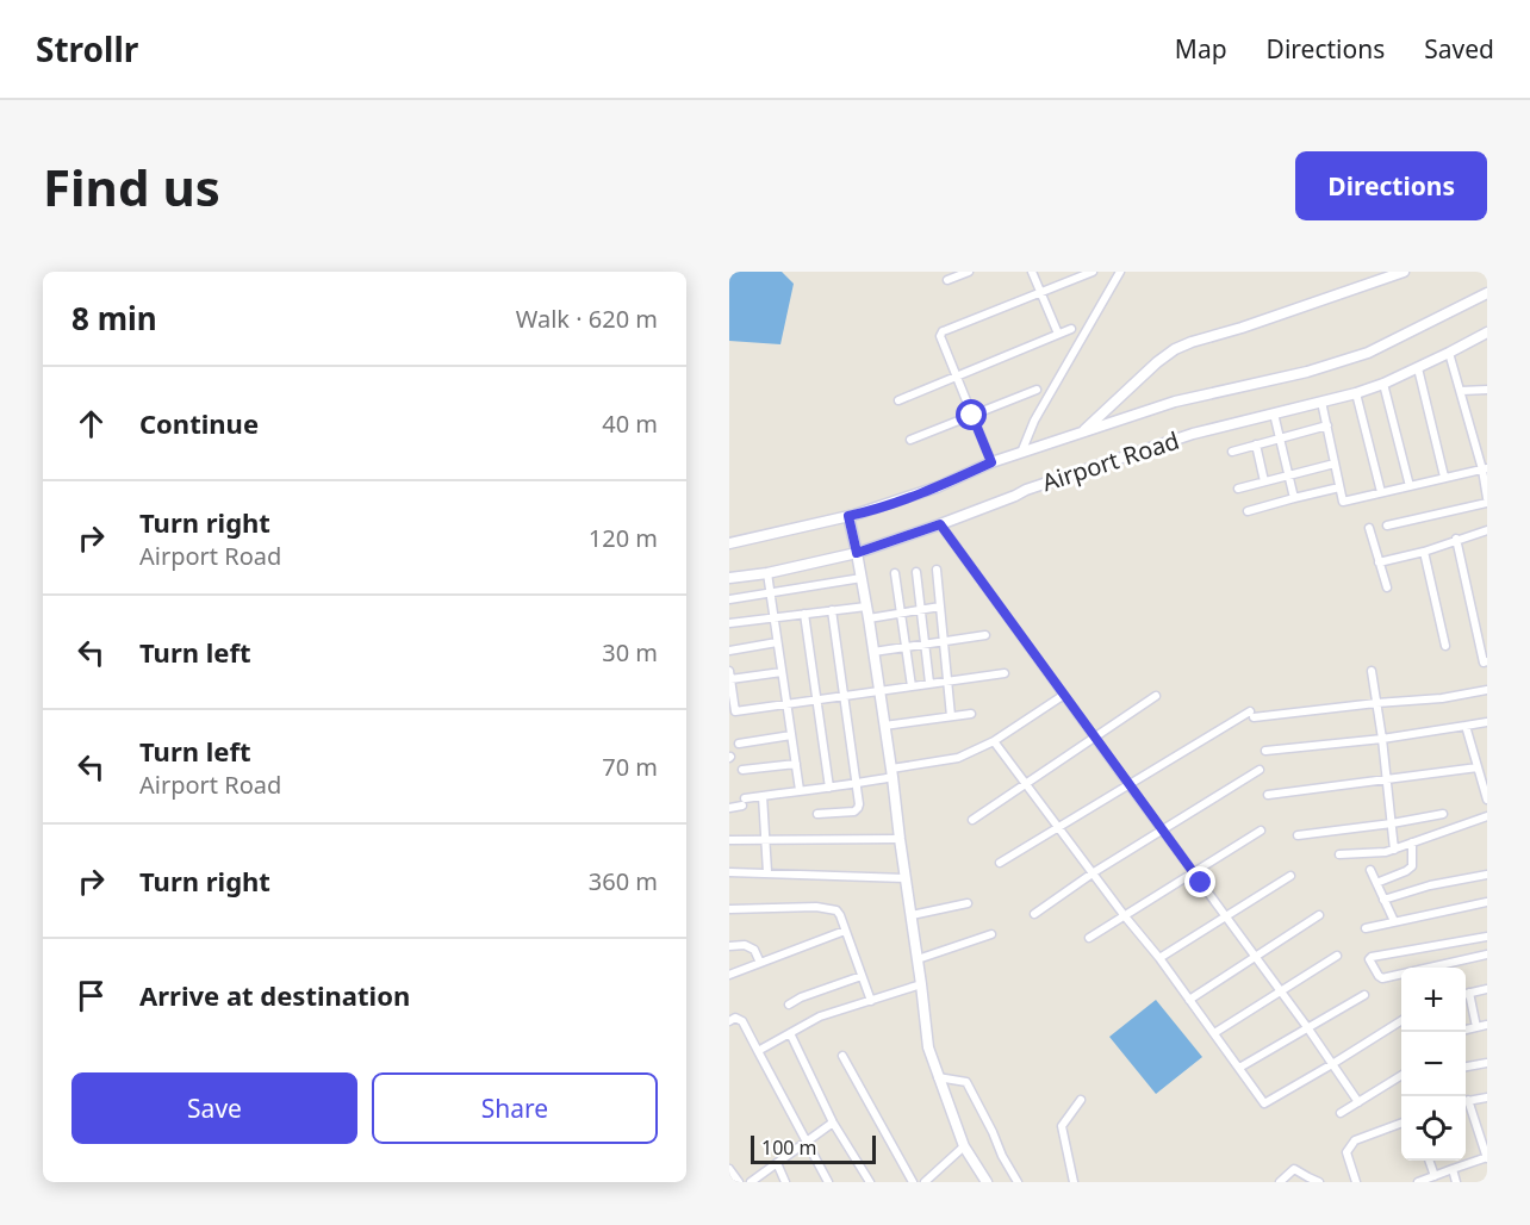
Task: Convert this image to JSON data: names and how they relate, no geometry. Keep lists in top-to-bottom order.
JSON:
{
  "streets": {
    "main road": ["Airport Road"]
  },
  "scale_bar": "100 m",
  "page": {
    "header": "Strollr",
    "nav": ["Map", "Directions", "Saved"],
    "buttons": [
      "Directions",
      ["Save", "Share"]
    ],
    "title": "Find us",
    "heading": ["8 min", "Walk · 620 m"],
    "list": [
      ["Continue", "40 m"],
      ["Turn right", "Airport Road", "120 m"],
      ["Turn left", "30 m"],
      ["Turn left", "Airport Road", "70 m"],
      ["Turn right", "360 m"],
      "Arrive at destination"
    ],
    "map_buttons": ["+", "−"],
    "scale": "100 m"
  }
}
